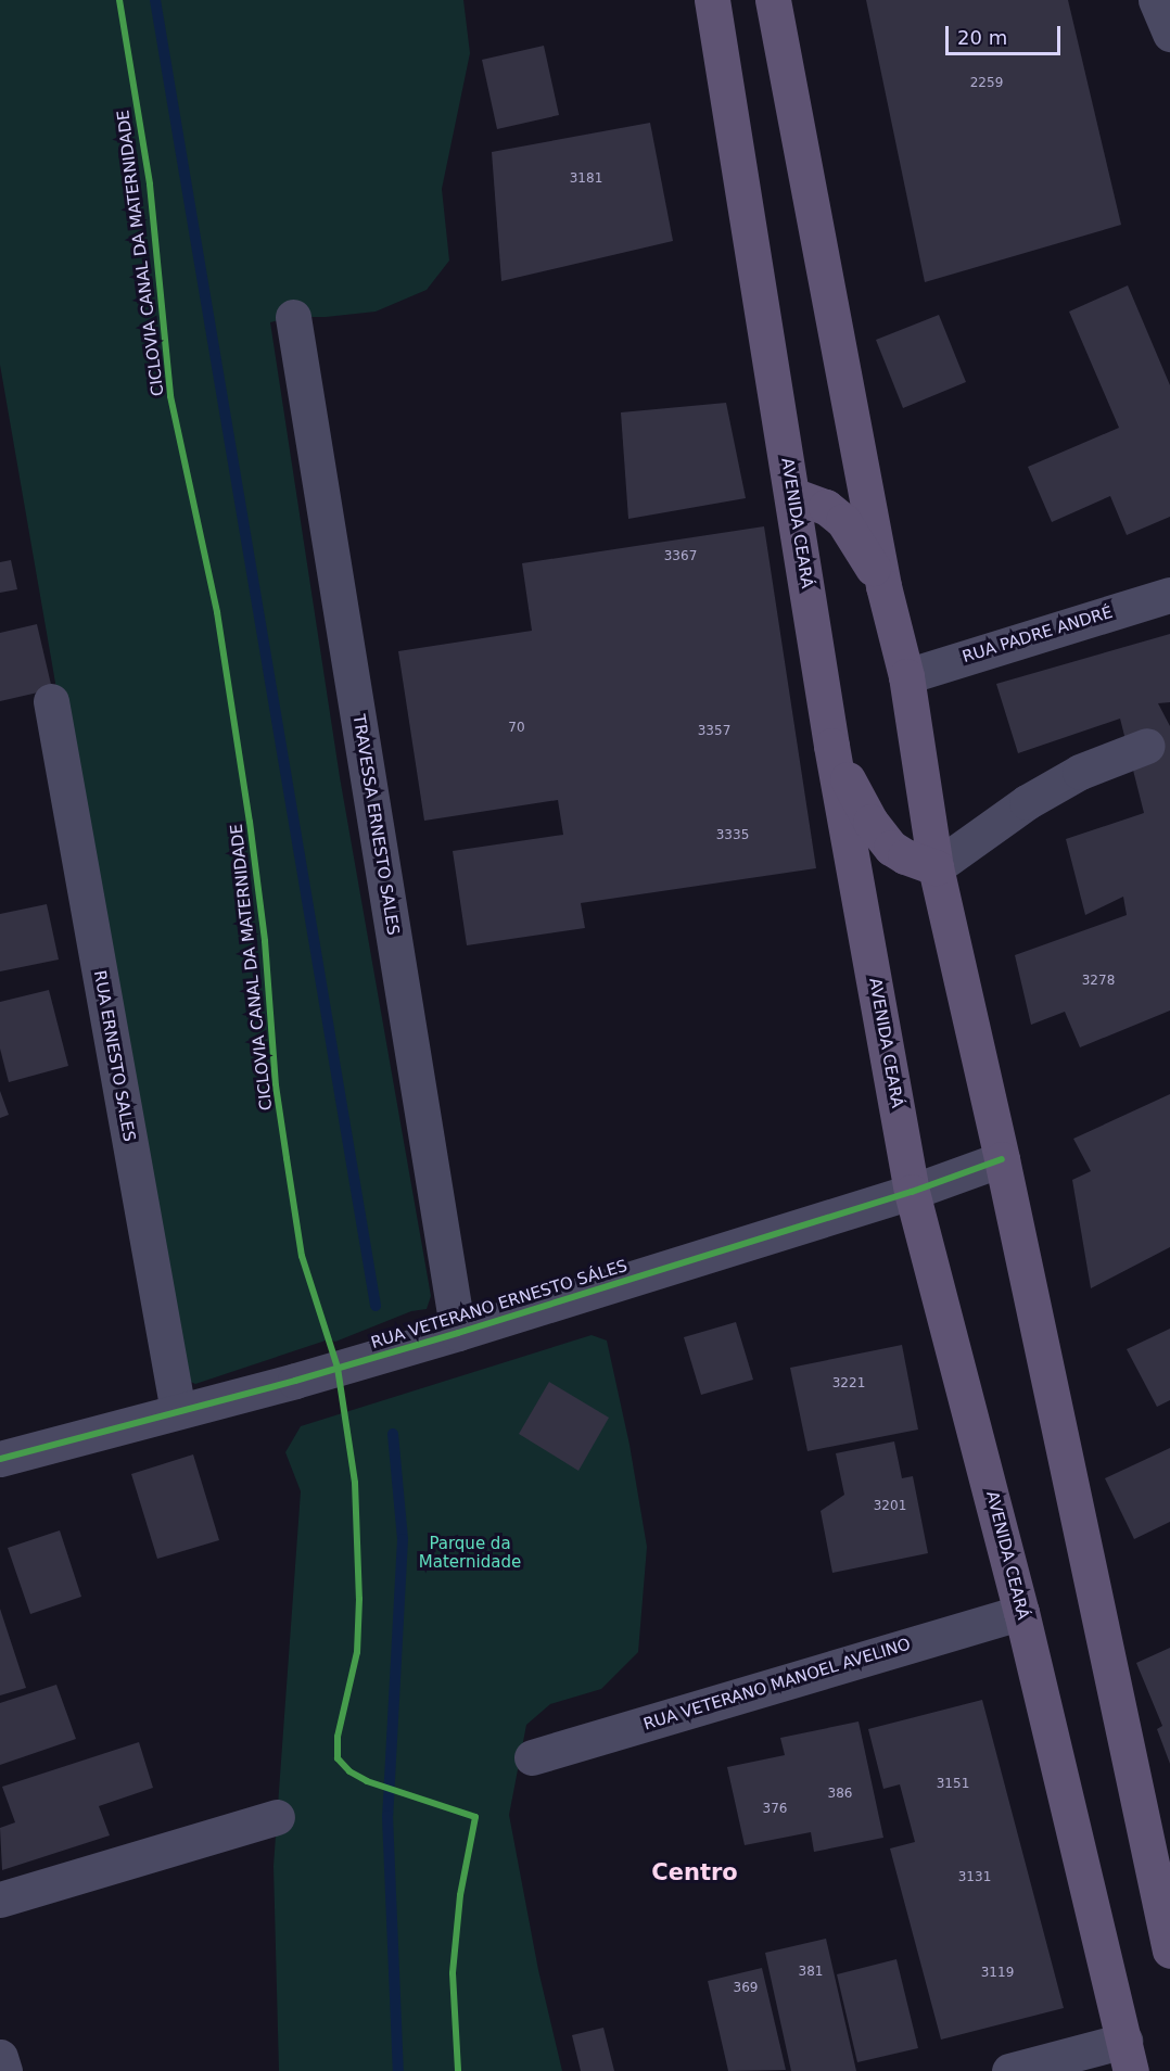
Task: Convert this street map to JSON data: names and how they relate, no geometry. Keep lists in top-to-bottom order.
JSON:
{
  "streets": {
    "main road": ["AVENIDA CEARÁ"],
    "street": [
      "RUA PADRE ANDRÉ",
      "TRAVESSA ERNESTO SALES",
      "RUA ERNESTO SALES",
      "RUA VETERANO ERNESTO SÁLES",
      "RUA VETERANO MANOEL AVELINO"
    ],
    "cycle path": ["CICLOVIA CANAL DA MATERNIDADE"]
  },
  "crossings": [
    ["AVENIDA CEARÁ", "RUA VETERANO ERNESTO SÁLES"],
    ["AVENIDA CEARÁ", "RUA VETERANO MANOEL AVELINO"],
    ["TRAVESSA ERNESTO SALES", "RUA VETERANO ERNESTO SÁLES"],
    ["RUA ERNESTO SALES", "RUA VETERANO ERNESTO SÁLES"]
  ],
  "districts": ["Centro"],
  "parks": ["Parque da Maternidade"],
  "house_numbers": [
    "2259",
    "3181",
    "3367",
    "70",
    "3357",
    "3335",
    "3278",
    "3221",
    "3201",
    "3151",
    "386",
    "376",
    "3131",
    "381",
    "3119",
    "369"
  ],
  "scale_bar": "20 m"
}
